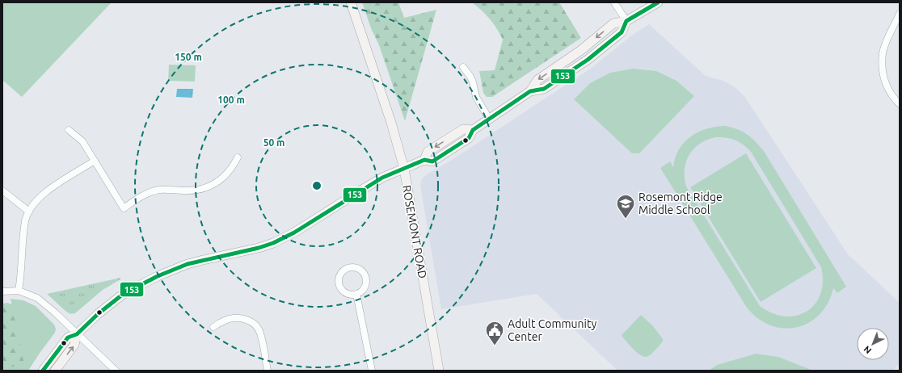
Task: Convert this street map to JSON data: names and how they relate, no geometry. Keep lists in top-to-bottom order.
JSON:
{
  "streets": {
    "main road": ["ROSEMONT ROAD"]
  },
  "places": {
    "school or university": ["Rosemont Ridge Middle School"],
    "public building": ["Adult Community Center"]
  },
  "lines": ["transit line 153"],
  "north": "bottom left",
  "rings": ["150 m", "100 m", "50 m"]
}
